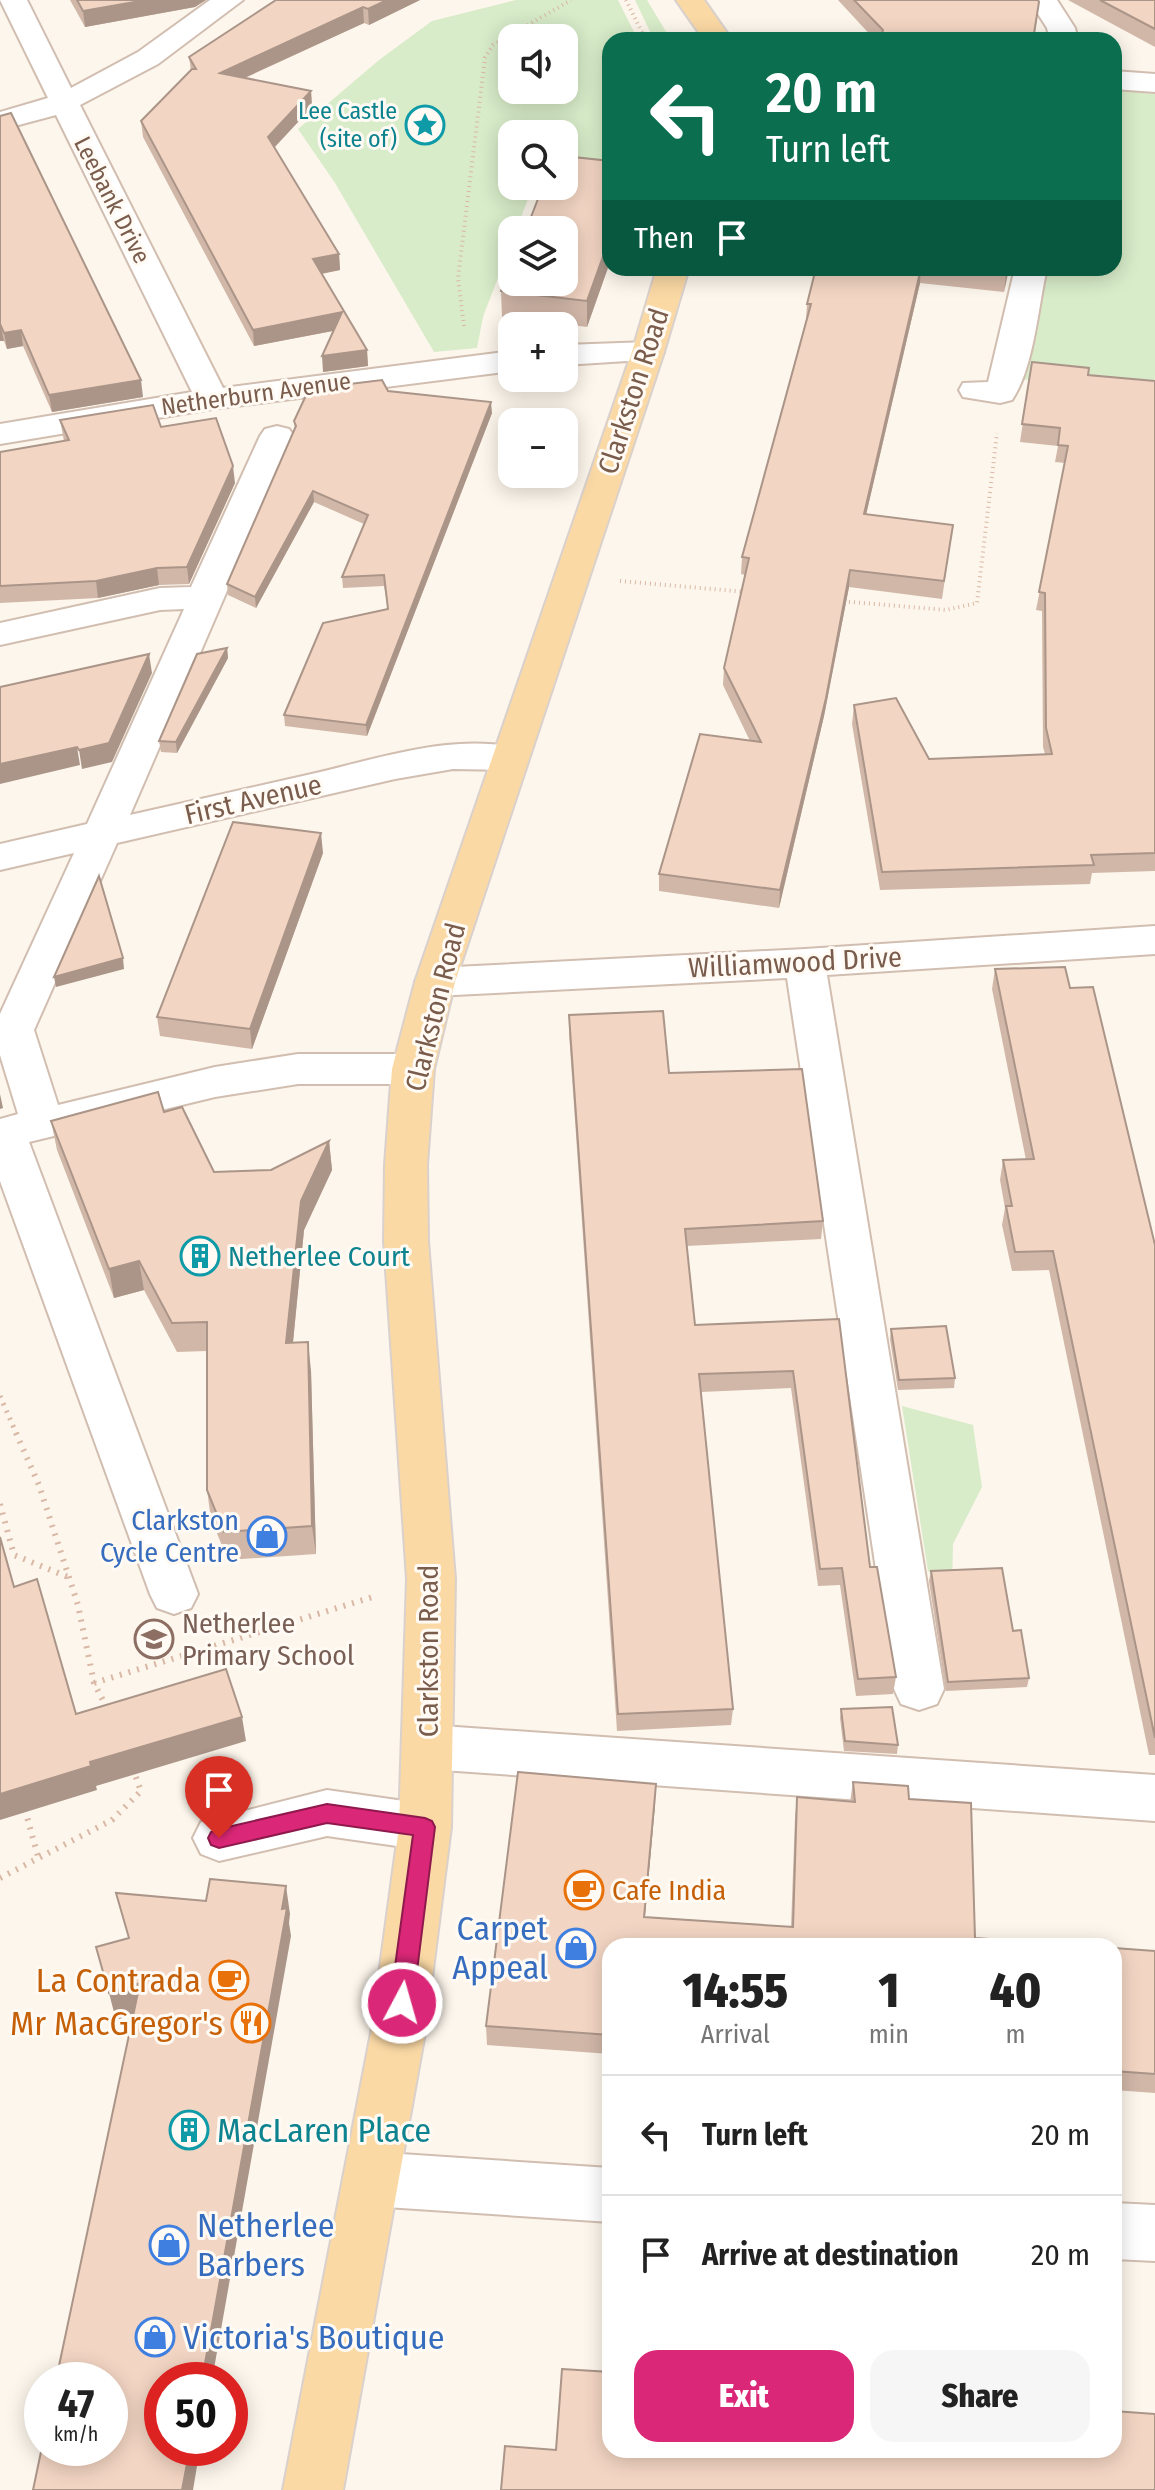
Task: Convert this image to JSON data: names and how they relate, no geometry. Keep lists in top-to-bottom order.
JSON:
{
  "streets": {
    "main road": ["Clarkston Road"],
    "street": [
      "Leebank Drive",
      "Netherburn Avenue",
      "First Avenue",
      "Williamwood Drive"
    ]
  },
  "crossings": [
    ["Leebank Drive", "Netherburn Avenue"],
    ["Clarkston Road", "First Avenue"],
    ["Clarkston Road", "Williamwood Drive"]
  ],
  "places": {
    "place": ["Lee Castle (site of)"],
    "building": ["Netherlee Court", "MacLaren Place"],
    "shop": [
      "Clarkston Cycle Centre",
      "Carpet Appeal",
      "Netherlee Barbers",
      "Victoria's Boutique"
    ],
    "school or university": ["Netherlee Primary School"],
    "cafe": ["Cafe India", "La Contrada"],
    "restaurant": ["Mr MacGregor's"]
  },
  "page": {
    "map_buttons": ["+", "−"],
    "turn": ["20 m", "Turn left"],
    "then": "Then",
    "eta": [
      "14:55",
      "Arrival",
      "1",
      "min",
      "40",
      "m"
    ],
    "list": [
      {
        "name": "Turn left",
        "value": "20 m"
      },
      {
        "name": "Arrive at destination",
        "value": "20 m"
      }
    ],
    "buttons": ["Exit", "Share"],
    "speed": "47 km/h",
    "limit": "50"
  }
}
